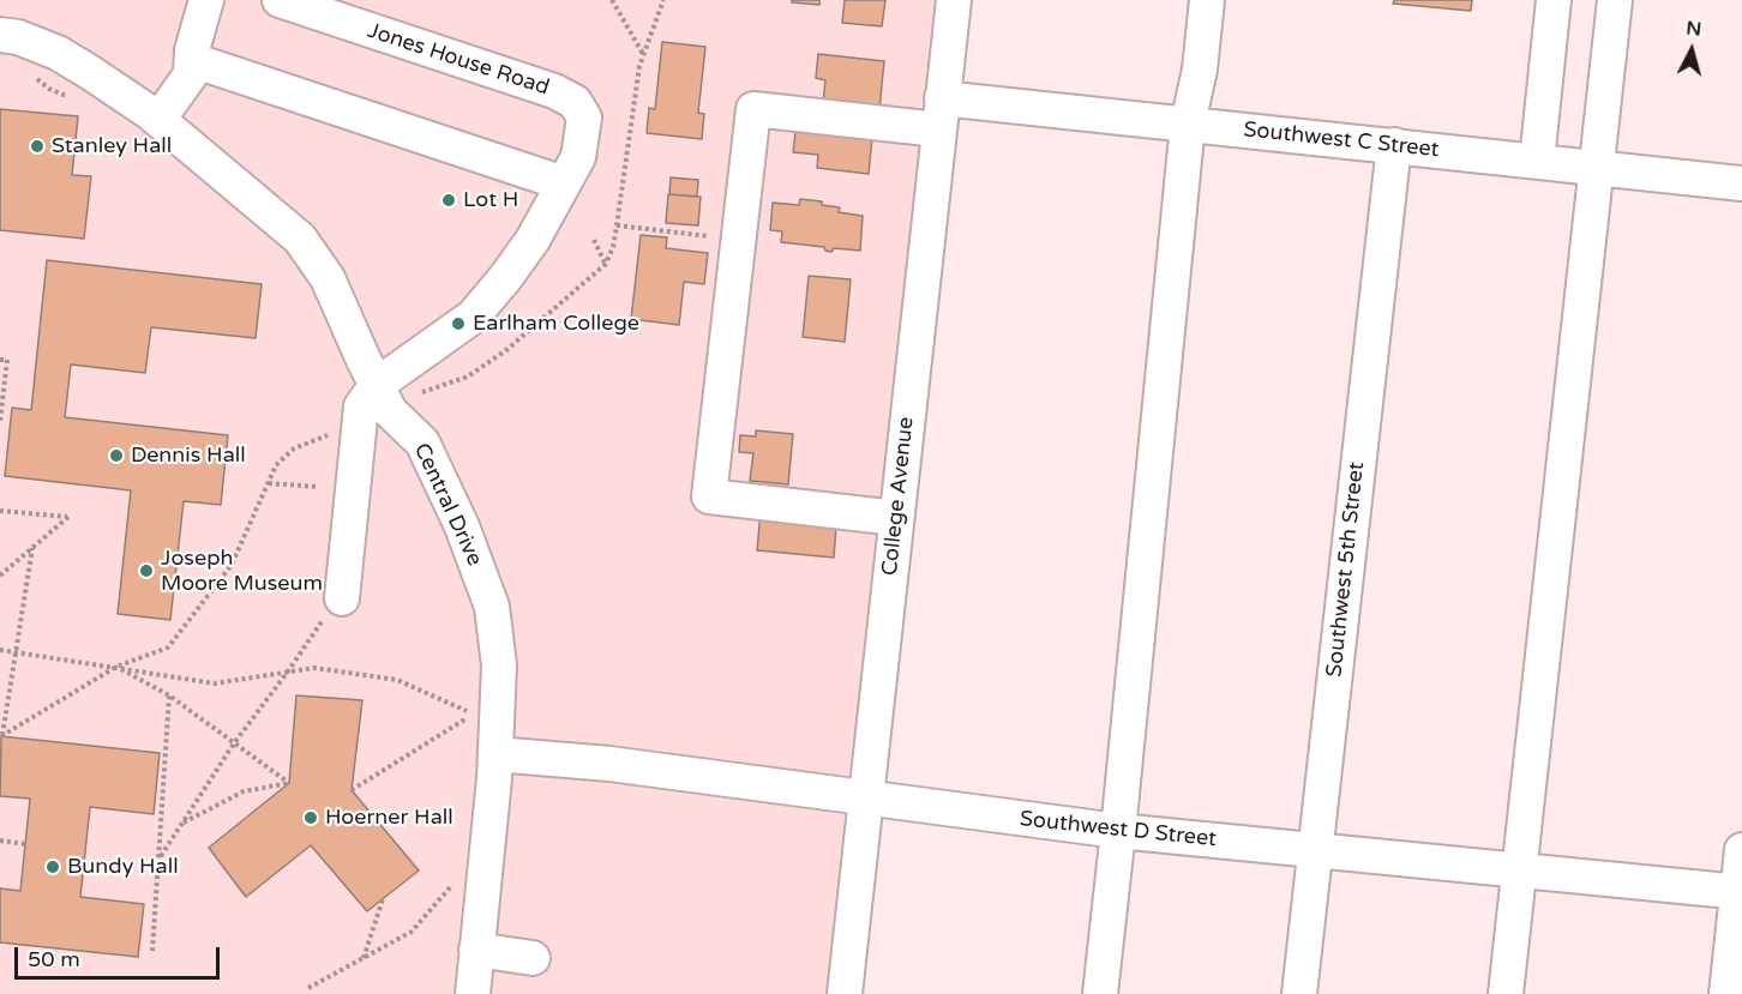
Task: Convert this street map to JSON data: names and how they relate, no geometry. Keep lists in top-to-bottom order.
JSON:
{
  "streets": {
    "street": [
      "Jones House Road",
      "Southwest C Street",
      "College Avenue",
      "Central Drive",
      "Southwest 5th Street",
      "Southwest D Street"
    ]
  },
  "crossings": [
    ["Jones House Road", "Central Drive"],
    ["Southwest C Street", "College Avenue"],
    ["Southwest C Street", "Southwest 5th Street"],
    ["College Avenue", "Southwest D Street"],
    ["Central Drive", "Southwest D Street"],
    ["Southwest 5th Street", "Southwest D Street"]
  ],
  "places": [
    "Stanley Hall",
    "Lot H",
    "Earlham College",
    "Dennis Hall",
    "Joseph Moore Museum",
    "Hoerner Hall",
    "Bundy Hall"
  ],
  "scale_bar": "50 m",
  "north": "top"
}
